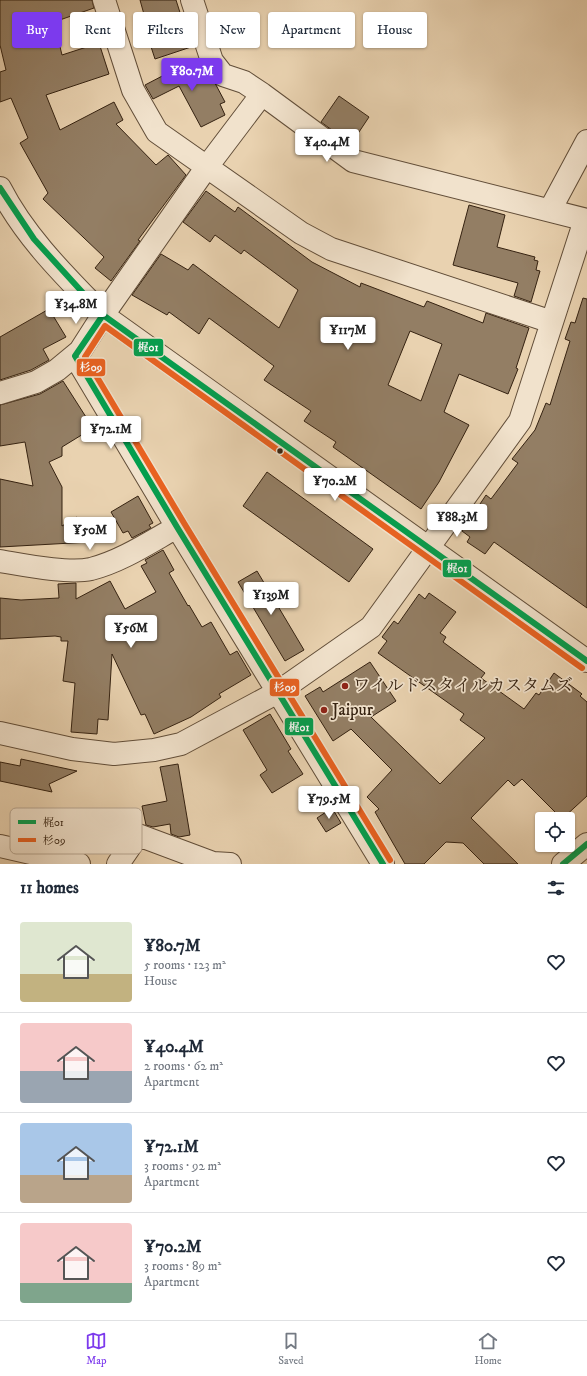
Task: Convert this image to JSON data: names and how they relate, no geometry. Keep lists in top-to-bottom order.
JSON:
{
  "places": ["ワイルドスタイルカスタムズ", "Jaipur"],
  "lines": ["transit line 梶01", "transit line 杉09"],
  "legend": ["梶01", "杉09"],
  "page": {
    "chip": [
      "Buy",
      "Rent",
      "Filters",
      "New",
      "Apartment",
      "House"
    ],
    "price": [
      "¥80.7M",
      "¥40.4M",
      "¥34.8M",
      "¥117M",
      "¥72.1M",
      "¥70.2M",
      "¥88.3M",
      "¥50M",
      "¥139M",
      "¥56M",
      "¥79.5M"
    ],
    "heading": "11 homes",
    "list": [
      {
        "name": "¥80.7M",
        "note": "5 rooms · 123 m² · House"
      },
      {
        "name": "¥40.4M",
        "note": "2 rooms · 62 m² · Apartment"
      },
      {
        "name": "¥72.1M",
        "note": "3 rooms · 92 m² · Apartment"
      },
      {
        "name": "¥70.2M",
        "note": "3 rooms · 89 m² · Apartment"
      }
    ],
    "tabs": ["Map", "Saved", "Home"]
  }
}
